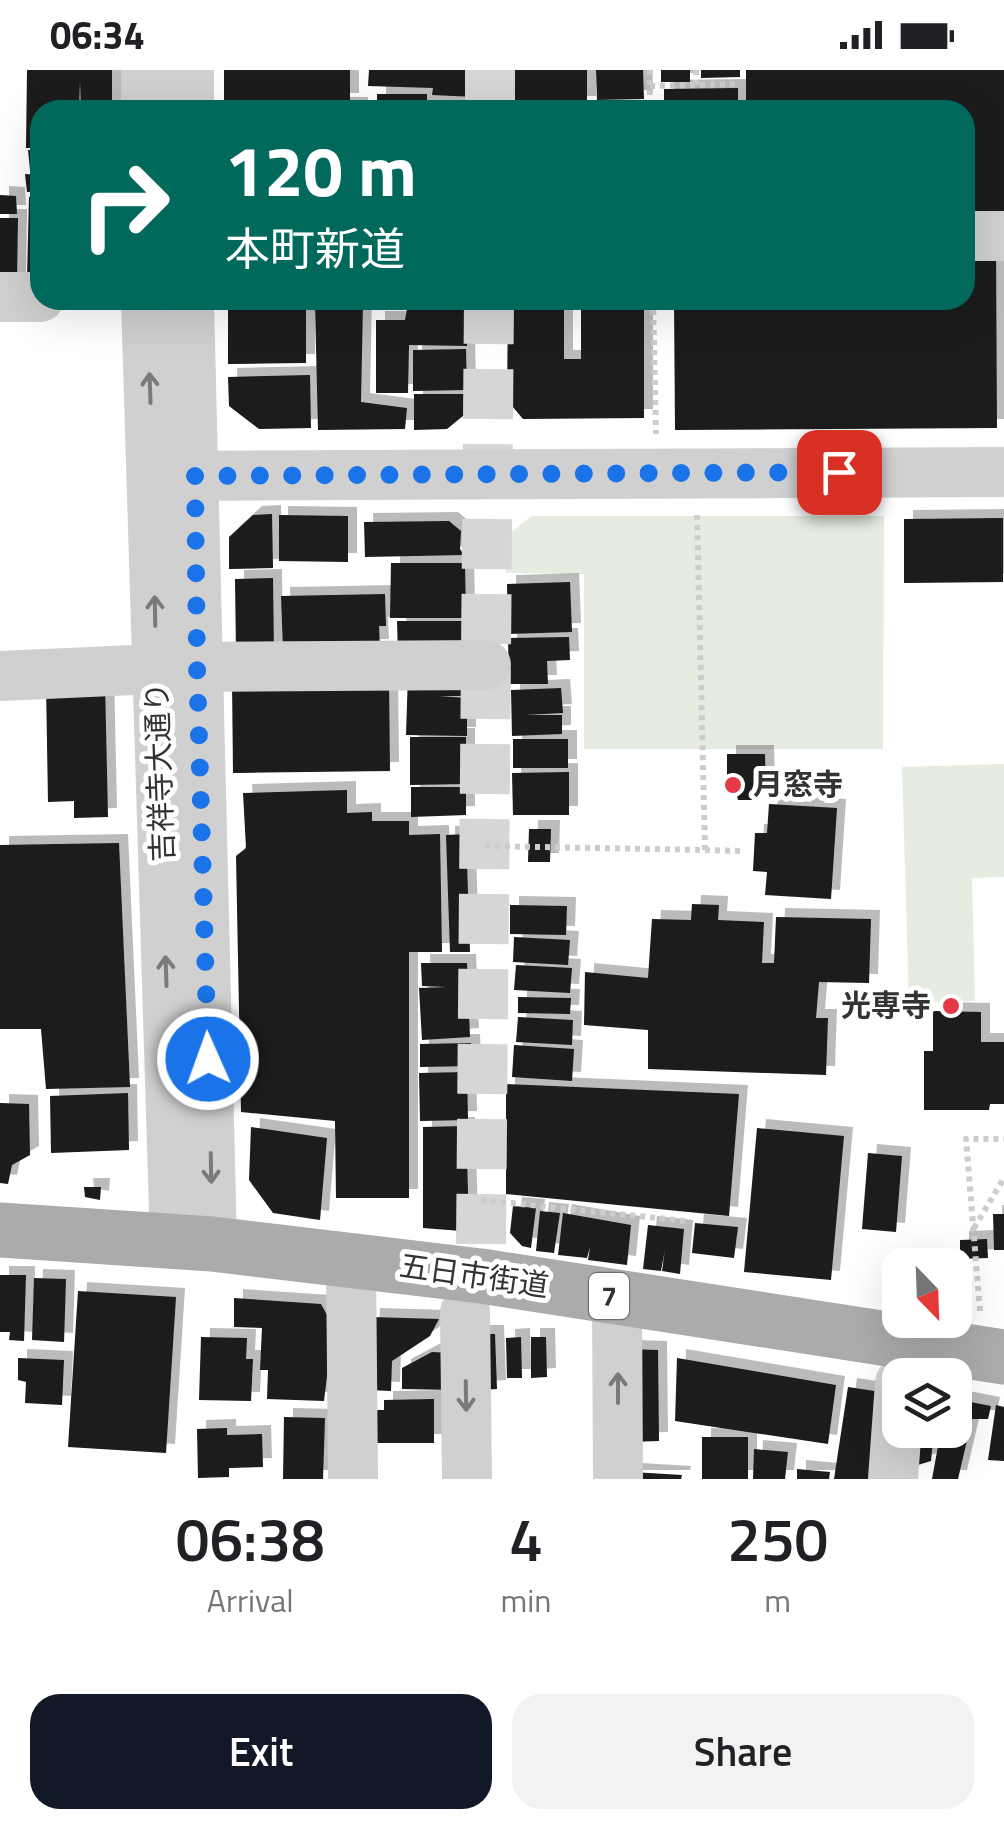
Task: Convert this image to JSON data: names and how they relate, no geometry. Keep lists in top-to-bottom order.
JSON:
{
  "streets": {
    "main road": ["五日市街道", "7"],
    "street": ["吉祥寺大通り"]
  },
  "crossings": [
    ["吉祥寺大通り", "五日市街道"]
  ],
  "places": ["月窓寺", "光専寺"],
  "north": "bottom right",
  "page": {
    "status": "06:34",
    "turn": ["120 m", "本町新道"],
    "eta": [
      "06:38",
      "Arrival",
      "4",
      "min",
      "250",
      "m"
    ],
    "buttons": ["Exit", "Share"]
  }
}
